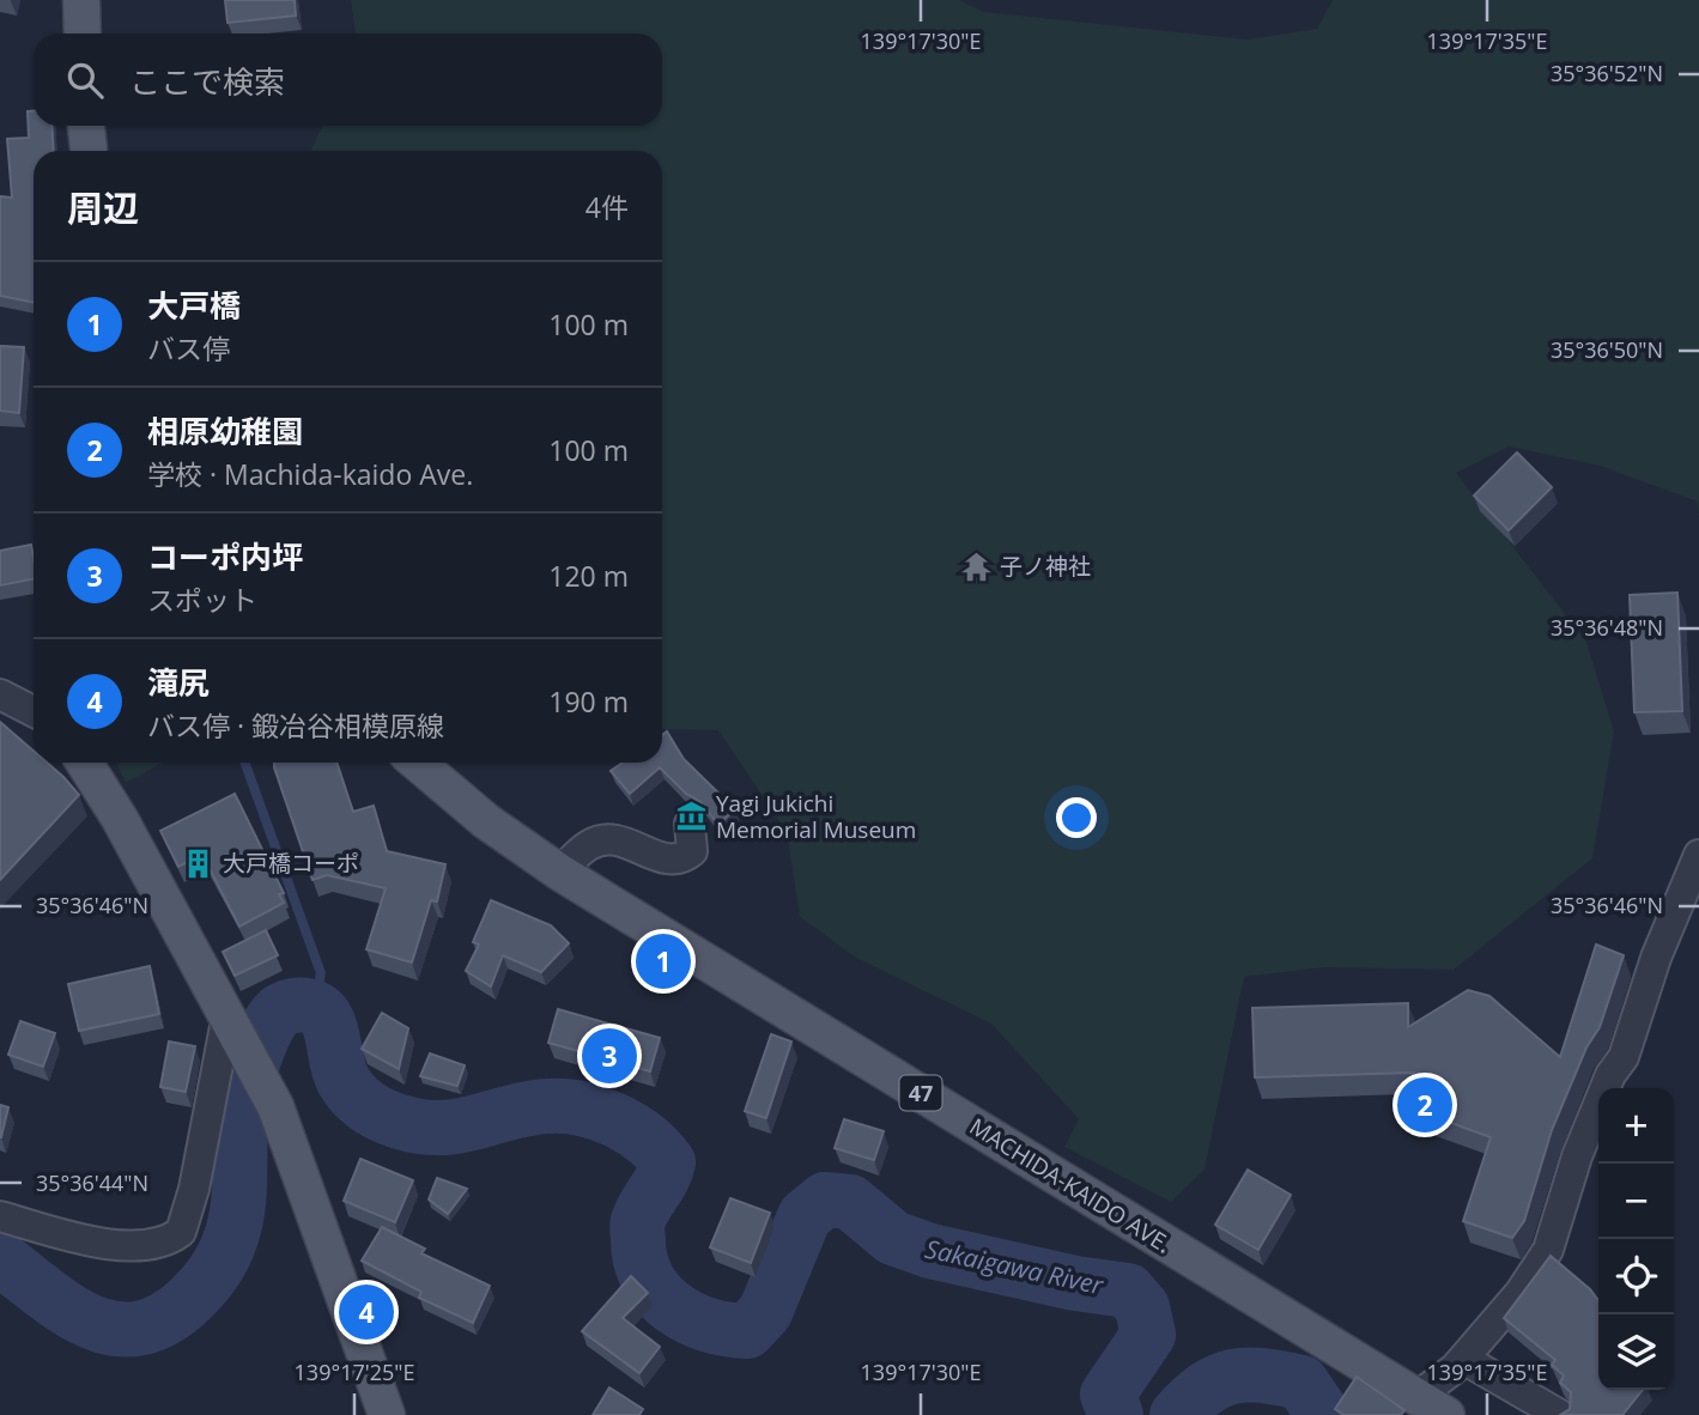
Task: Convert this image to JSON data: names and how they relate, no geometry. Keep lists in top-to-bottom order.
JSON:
{
  "streets": {
    "main road": ["47", "MACHIDA-KAIDO AVE."]
  },
  "water": ["Sakaigawa River"],
  "places": {
    "temple": ["子ノ神社"],
    "museum": ["Yagi Jukichi Memorial Museum"],
    "building": ["大戸橋コーポ"]
  },
  "page": {
    "search": "ここで検索",
    "heading": ["周辺", "4件"],
    "list": [
      {
        "mark": "1",
        "name": "大戸橋",
        "note": "バス停",
        "value": "100 m"
      },
      {
        "mark": "2",
        "name": "相原幼稚園",
        "note": "学校 · Machida-kaido Ave.",
        "value": "100 m"
      },
      {
        "mark": "3",
        "name": "コーポ内坪",
        "note": "スポット",
        "value": "120 m"
      },
      {
        "mark": "4",
        "name": "滝尻",
        "note": "バス停 · 鍛冶谷相模原線",
        "value": "190 m"
      }
    ],
    "pins": [
      "1",
      "3",
      "2",
      "4"
    ],
    "map_buttons": ["+", "−"]
  },
  "coordinates": [
    "139°17'30\"E",
    "139°17'35\"E",
    "35°36'52\"N",
    "35°36'50\"N",
    "35°36'48\"N",
    "35°36'46\"N",
    "35°36'44\"N",
    "139°17'25\"E"
  ]
}
